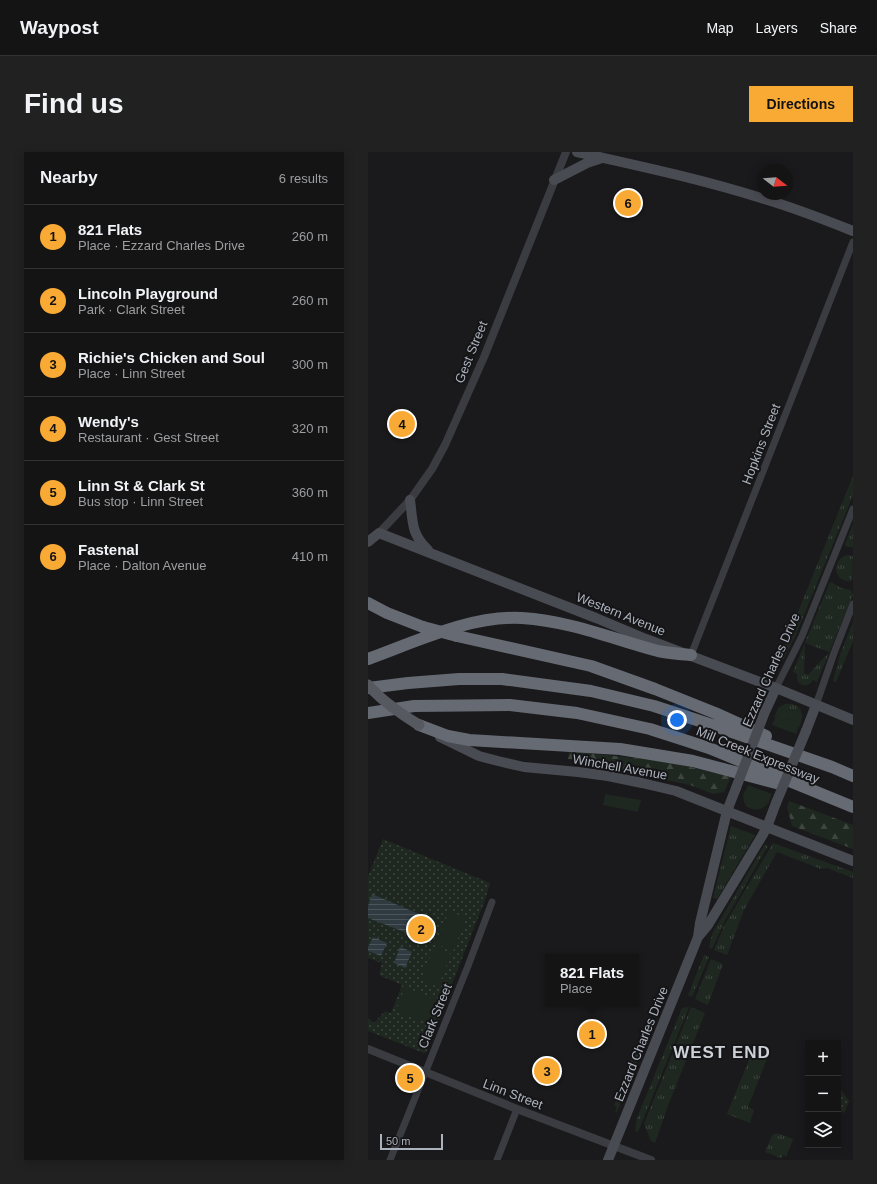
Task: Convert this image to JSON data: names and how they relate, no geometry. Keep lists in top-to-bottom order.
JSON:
{
  "streets": {
    "highway": ["Mill Creek Expressway"],
    "main road": [
      "Gest Street",
      "Western Avenue",
      "Ezzard Charles Drive",
      "Winchell Avenue"
    ],
    "street": ["Hopkins Street", "Clark Street", "Linn Street"]
  },
  "crossings": [
    ["Gest Street", "Western Avenue"],
    ["Hopkins Street", "Western Avenue"],
    ["Western Avenue", "Ezzard Charles Drive"],
    ["Ezzard Charles Drive", "Winchell Avenue"],
    ["Ezzard Charles Drive", "Linn Street"],
    ["Mill Creek Expressway", "Winchell Avenue"],
    ["Clark Street", "Linn Street"]
  ],
  "districts": ["WEST END"],
  "scale_bar": "50 m",
  "north": "right",
  "page": {
    "header": "Waypost",
    "nav": ["Map", "Layers", "Share"],
    "buttons": "Directions",
    "title": "Find us",
    "heading": ["Nearby", "6 results"],
    "pins": [
      "6",
      "4",
      "2",
      "1",
      "3",
      "5"
    ],
    "list": [
      {
        "mark": "1",
        "name": "821 Flats",
        "note": "Place · Ezzard Charles Drive",
        "value": "260 m"
      },
      {
        "mark": "2",
        "name": "Lincoln Playground",
        "note": "Park · Clark Street",
        "value": "260 m"
      },
      {
        "mark": "3",
        "name": "Richie's Chicken and Soul",
        "note": "Place · Linn Street",
        "value": "300 m"
      },
      {
        "mark": "4",
        "name": "Wendy's",
        "note": "Restaurant · Gest Street",
        "value": "320 m"
      },
      {
        "mark": "5",
        "name": "Linn St & Clark St",
        "note": "Bus stop · Linn Street",
        "value": "360 m"
      },
      {
        "mark": "6",
        "name": "Fastenal",
        "note": "Place · Dalton Avenue",
        "value": "410 m"
      }
    ],
    "popup": ["821 Flats", "Place"],
    "map_buttons": ["+", "−"],
    "scale": "50 m"
  }
}
